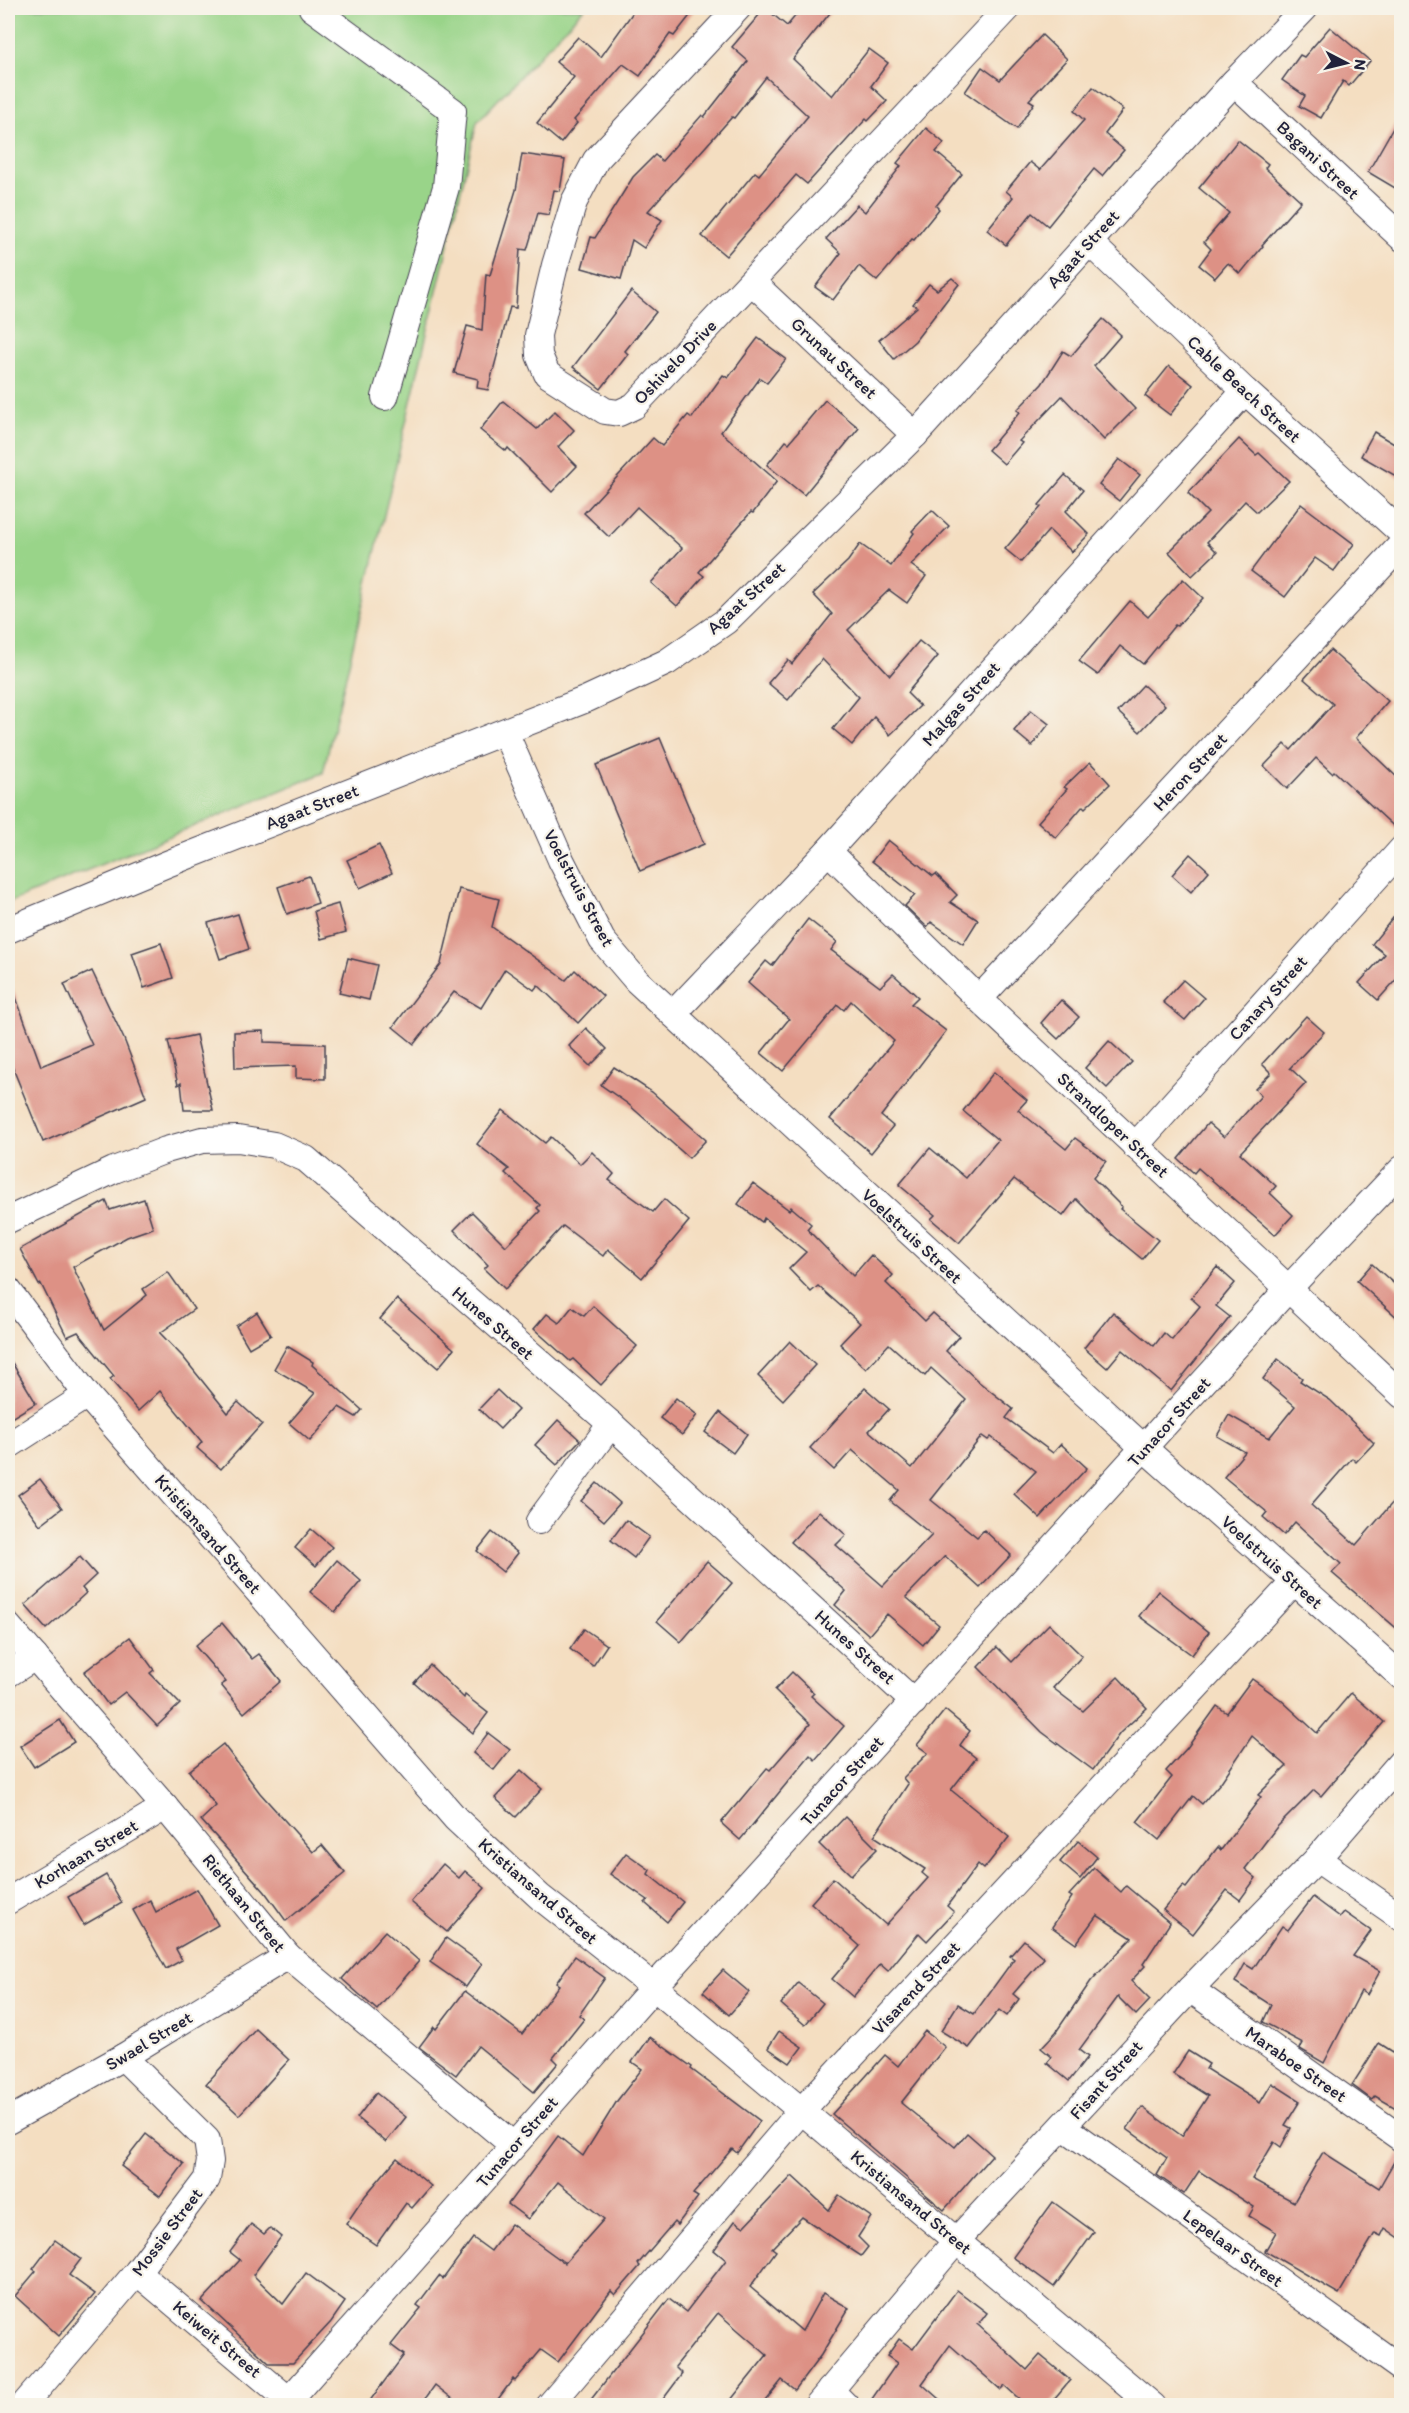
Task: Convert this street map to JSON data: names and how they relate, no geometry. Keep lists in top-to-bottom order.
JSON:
{
  "streets": {
    "street": [
      "Bagani Street",
      "Agaat Street",
      "Grunau Street",
      "Oshivelo Drive",
      "Cable Beach Street",
      "Malgas Street",
      "Heron Street",
      "Voelstruis Street",
      "Canary Street",
      "Strandloper Street",
      "Hunes Street",
      "Tunacor Street",
      "Kristiansand Street",
      "Korhaan Street",
      "Riethaan Street",
      "Visarend Street",
      "Swael Street",
      "Maraboe Street",
      "Fisant Street",
      "Mossie Street",
      "Lepelaar Street",
      "Keiweit Street"
    ]
  },
  "crossings": [
    ["Bagani Street", "Agaat Street"],
    ["Agaat Street", "Grunau Street"],
    ["Agaat Street", "Cable Beach Street"],
    ["Agaat Street", "Voelstruis Street"],
    ["Grunau Street", "Oshivelo Drive"],
    ["Cable Beach Street", "Malgas Street"],
    ["Malgas Street", "Voelstruis Street"],
    ["Malgas Street", "Strandloper Street"],
    ["Heron Street", "Strandloper Street"],
    ["Voelstruis Street", "Tunacor Street"],
    ["Voelstruis Street", "Visarend Street"],
    ["Canary Street", "Strandloper Street"],
    ["Strandloper Street", "Tunacor Street"],
    ["Hunes Street", "Tunacor Street"],
    ["Tunacor Street", "Kristiansand Street"],
    ["Tunacor Street", "Riethaan Street"],
    ["Tunacor Street", "Keiweit Street"],
    ["Kristiansand Street", "Visarend Street"],
    ["Kristiansand Street", "Fisant Street"],
    ["Korhaan Street", "Riethaan Street"],
    ["Riethaan Street", "Swael Street"],
    ["Swael Street", "Mossie Street"],
    ["Maraboe Street", "Fisant Street"],
    ["Fisant Street", "Lepelaar Street"],
    ["Mossie Street", "Keiweit Street"]
  ],
  "north": "right"
}
